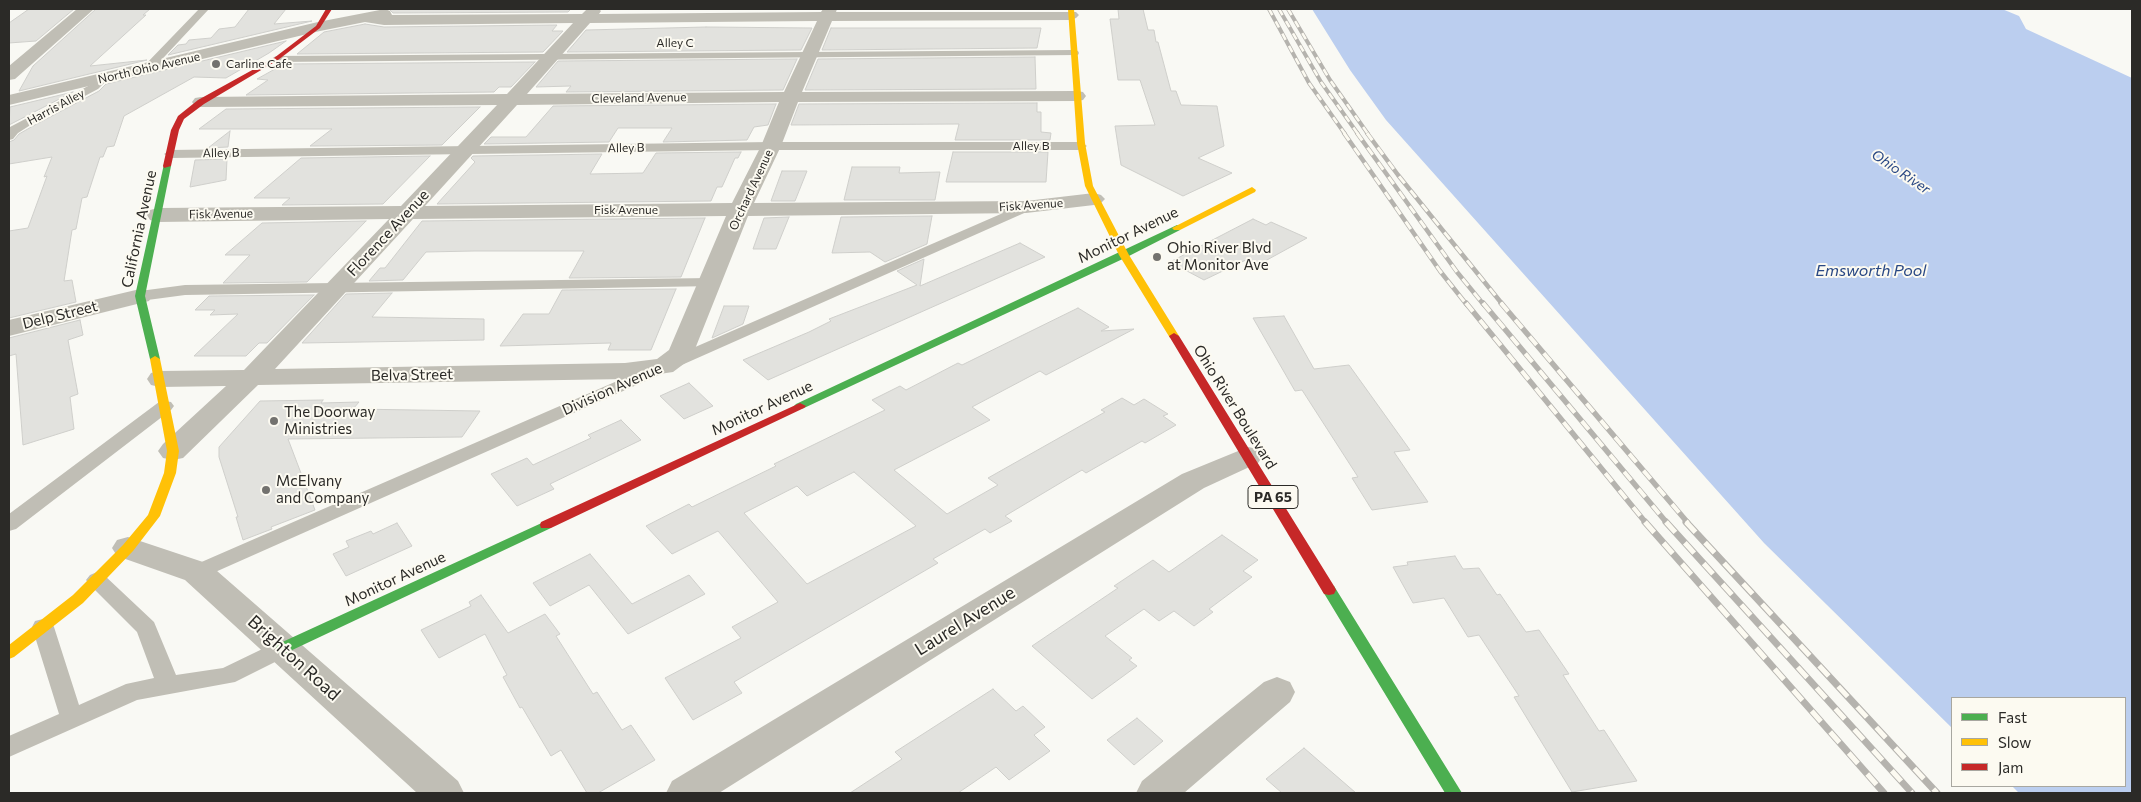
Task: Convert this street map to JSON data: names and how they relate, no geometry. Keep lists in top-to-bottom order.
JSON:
{
  "streets": {
    "main road": [
      "California Avenue",
      "Monitor Avenue",
      "Ohio River Boulevard",
      "PA 65"
    ],
    "street": [
      "North Ohio Avenue",
      "Cleveland Avenue",
      "Orchard Avenue",
      "Fisk Avenue",
      "Florence Avenue",
      "Delp Street",
      "Belva Street",
      "Laurel Avenue",
      "Brighton Road"
    ],
    "lane": [
      "Alley C",
      "Harris Alley",
      "Alley B",
      "Division Avenue"
    ]
  },
  "crossings": [
    ["Alley C", "Orchard Avenue"],
    ["Alley C", "California Avenue"],
    ["Alley C", "Florence Avenue"],
    ["Alley C", "Ohio River Boulevard"],
    ["North Ohio Avenue", "Harris Alley"],
    ["North Ohio Avenue", "California Avenue"],
    ["Cleveland Avenue", "Orchard Avenue"],
    ["Cleveland Avenue", "California Avenue"],
    ["Cleveland Avenue", "Florence Avenue"],
    ["Cleveland Avenue", "Ohio River Boulevard"],
    ["Alley B", "Orchard Avenue"],
    ["Alley B", "California Avenue"],
    ["Alley B", "Florence Avenue"],
    ["Alley B", "Ohio River Boulevard"],
    ["Orchard Avenue", "Fisk Avenue"],
    ["Orchard Avenue", "Belva Street"],
    ["Orchard Avenue", "Division Avenue"],
    ["Fisk Avenue", "California Avenue"],
    ["Fisk Avenue", "Florence Avenue"],
    ["Fisk Avenue", "Division Avenue"],
    ["Fisk Avenue", "Ohio River Boulevard"],
    ["California Avenue", "Florence Avenue"],
    ["California Avenue", "Delp Street"],
    ["California Avenue", "Belva Street"],
    ["California Avenue", "Brighton Road"],
    ["Florence Avenue", "Belva Street"],
    ["Monitor Avenue", "Ohio River Boulevard"],
    ["Monitor Avenue", "Brighton Road"],
    ["Belva Street", "Division Avenue"],
    ["Division Avenue", "Brighton Road"],
    ["Ohio River Boulevard", "Laurel Avenue"]
  ],
  "water": ["Ohio River", "Emsworth Pool"],
  "places": [
    "Carline Cafe",
    "Ohio River Blvd at Monitor Ave",
    "The Doorway Ministries",
    "McElvany and Company"
  ],
  "legend": ["Fast", "Slow", "Jam"]
}
